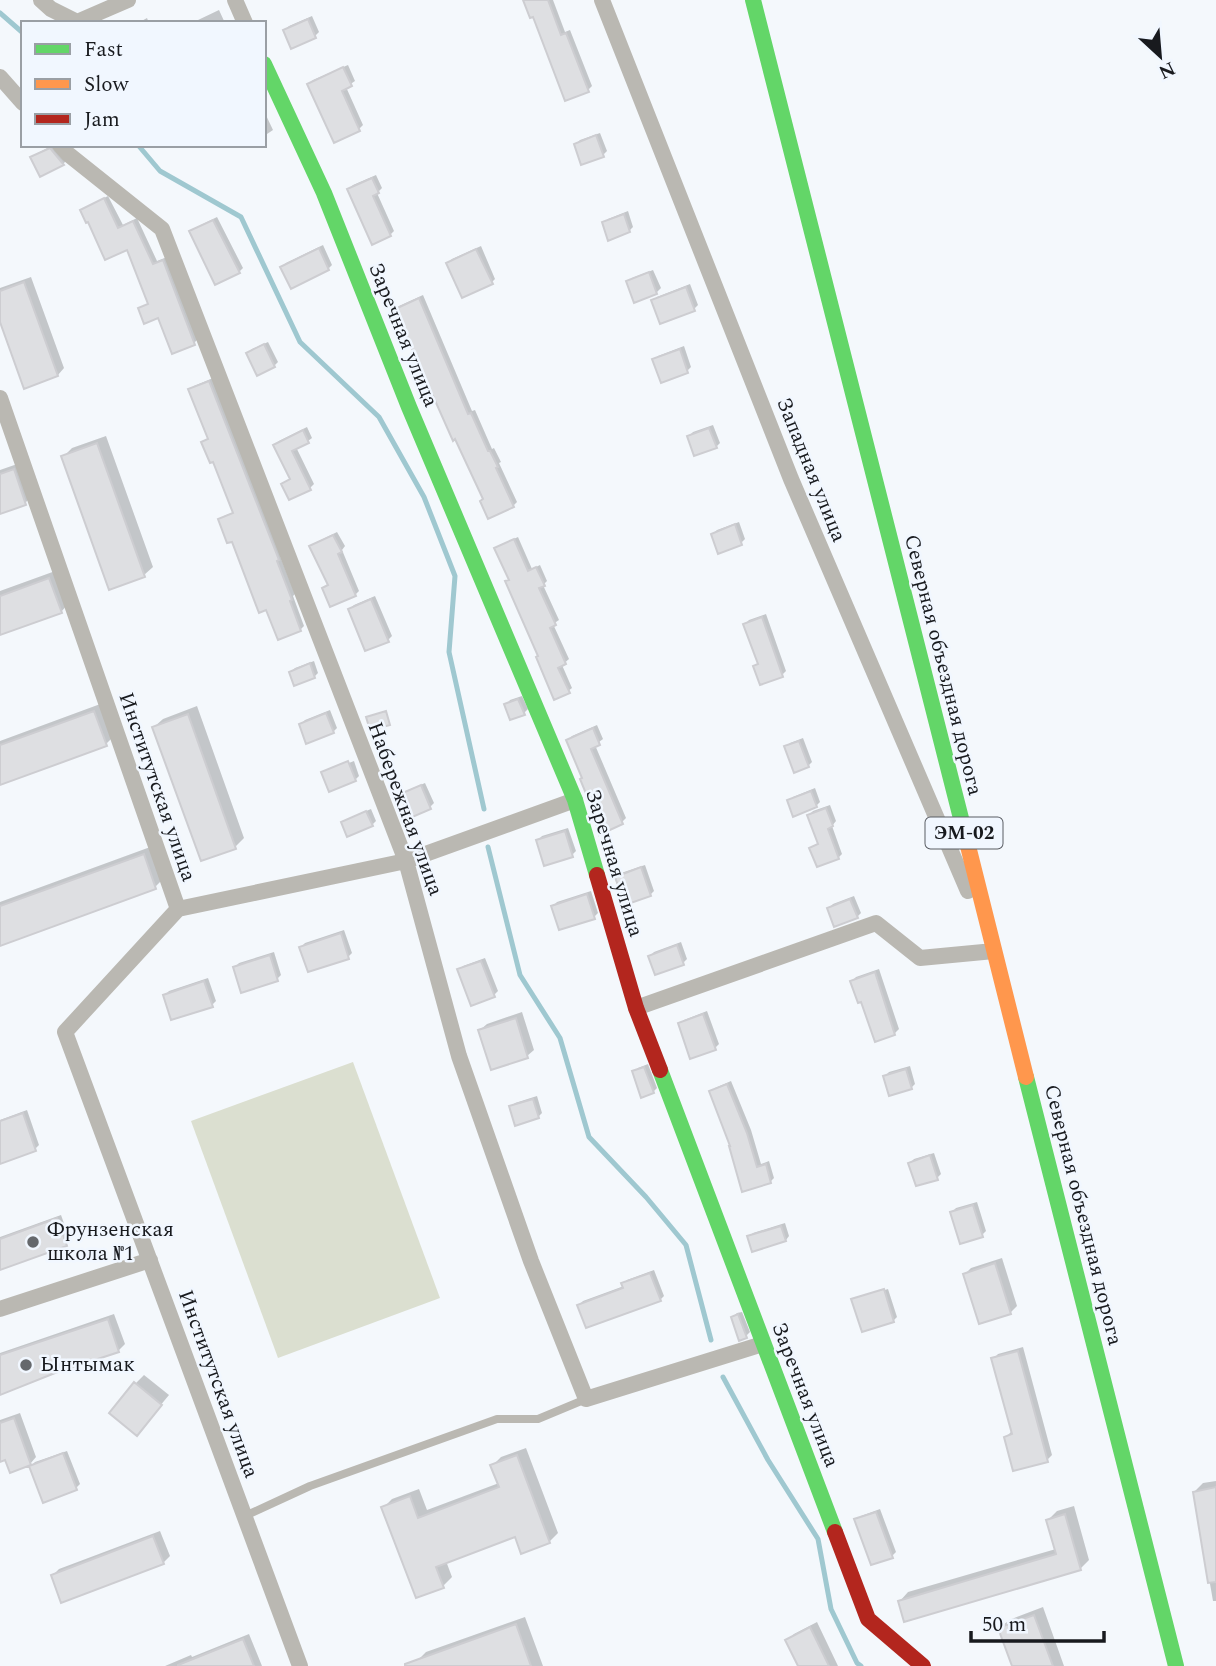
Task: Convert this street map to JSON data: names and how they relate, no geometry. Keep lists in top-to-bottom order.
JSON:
{
  "streets": {
    "main road": ["Заречная улица", "Северная объездная дорога", "ЭМ-02"],
    "street": ["Западная улица", "Институтская улица", "Набережная улица"]
  },
  "crossings": [
    ["Западная улица", "Северная объездная дорога"]
  ],
  "places": ["Фрунзенская школа №1", "Ынтымак"],
  "legend": ["Fast", "Slow", "Jam"],
  "scale_bar": "50 m",
  "north": "bottom right"
}
